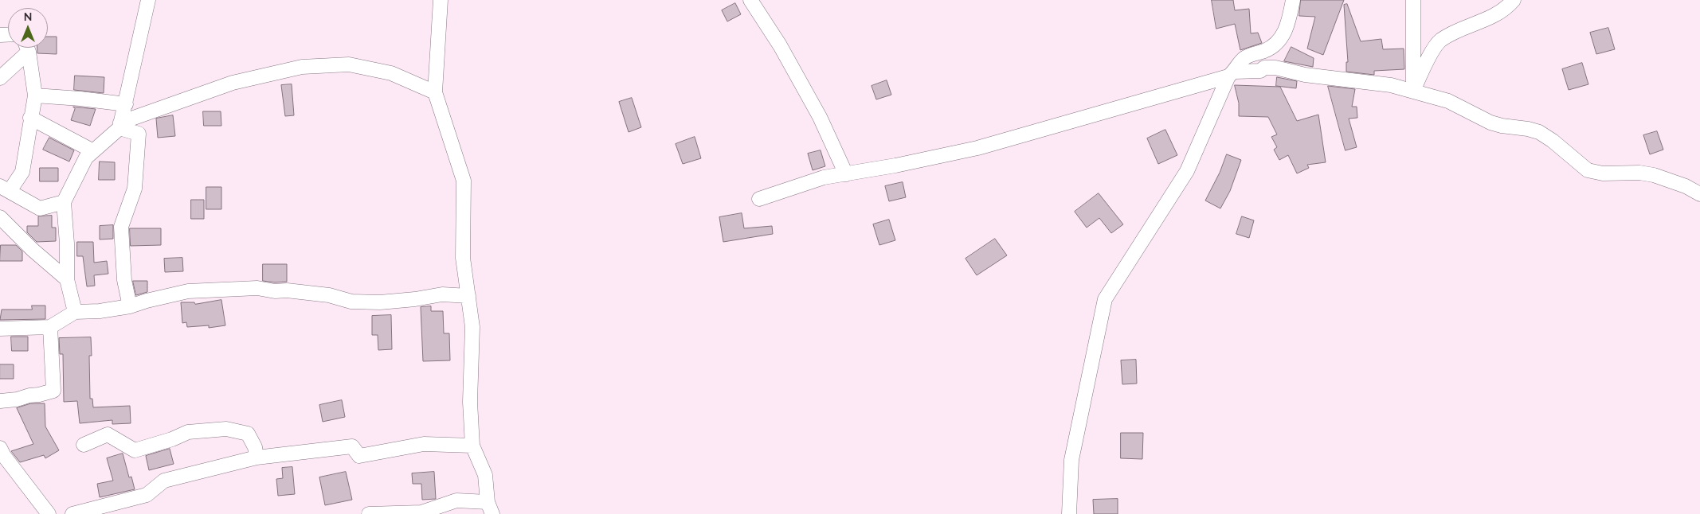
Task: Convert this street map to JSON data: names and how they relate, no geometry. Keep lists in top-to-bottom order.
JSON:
{
  "north": "top"
}
